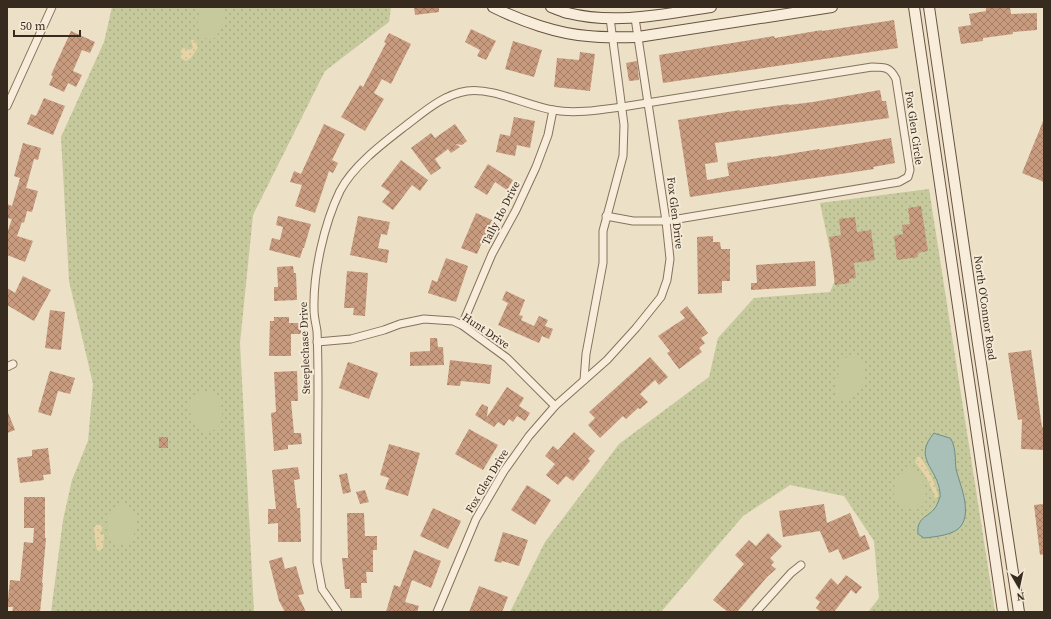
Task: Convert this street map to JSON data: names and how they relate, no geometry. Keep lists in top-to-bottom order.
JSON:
{
  "streets": {
    "main road": ["North O'Connor Road"],
    "street": [
      "Fox Glen Circle",
      "Tally Ho Drive",
      "Fox Glen Drive",
      "Hunt Drive",
      "Steeplechase Drive"
    ]
  },
  "crossings": [
    ["Fox Glen Circle", "Fox Glen Drive"],
    ["Fox Glen Circle", "Steeplechase Drive"],
    ["Tally Ho Drive", "Hunt Drive"],
    ["Tally Ho Drive", "Steeplechase Drive"],
    ["Fox Glen Drive", "Hunt Drive"],
    ["Fox Glen Drive", "Steeplechase Drive"],
    ["Hunt Drive", "Steeplechase Drive"]
  ],
  "scale_bar": "50 m",
  "north": "bottom"
}
